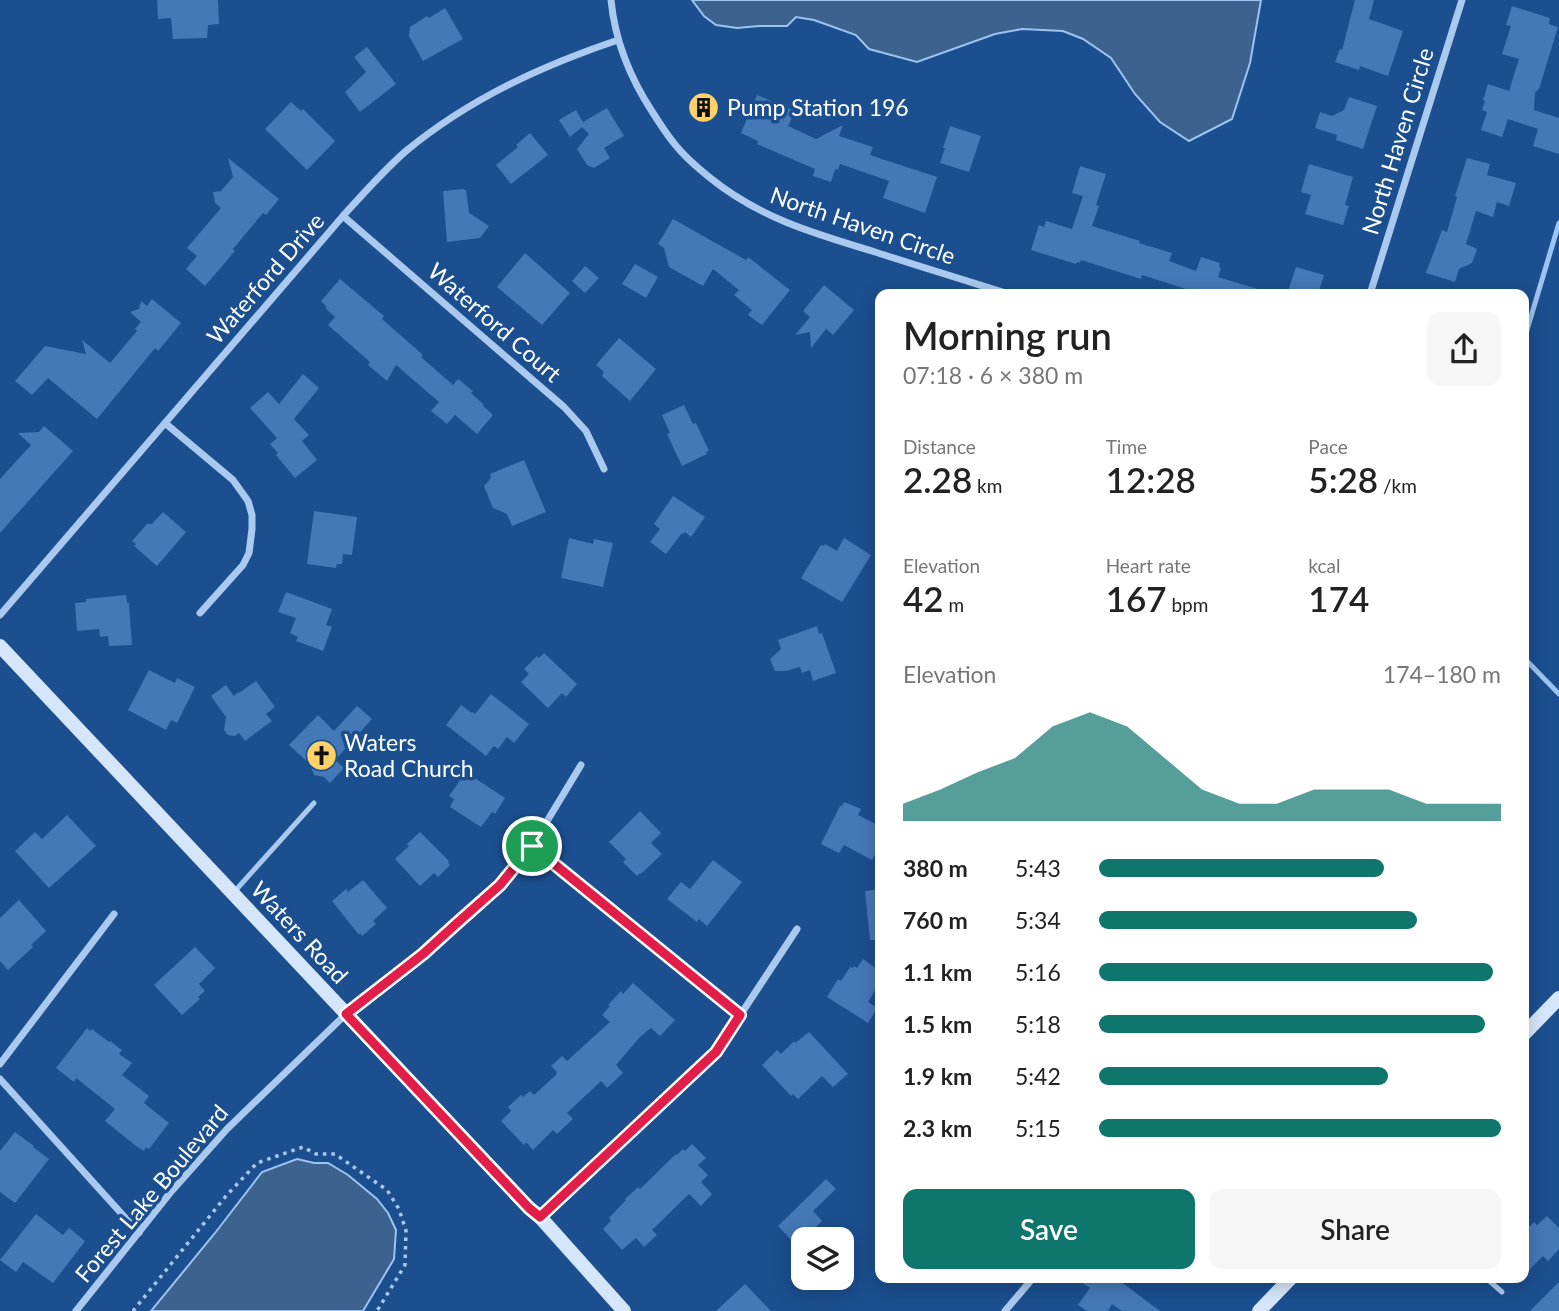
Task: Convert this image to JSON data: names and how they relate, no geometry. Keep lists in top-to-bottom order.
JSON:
{
  "streets": {
    "street": [
      "North Haven Circle",
      "Waterford Drive",
      "Waterford Court",
      "Waters Road",
      "Forest Lake Boulevard"
    ]
  },
  "crossings": [
    ["North Haven Circle", "Waterford Drive"],
    ["Waterford Drive", "Waterford Court"],
    ["Waters Road", "Forest Lake Boulevard"]
  ],
  "places": {
    "building": ["Pump Station 196"],
    "church": ["Waters Road Church"]
  },
  "page": {
    "heading": ["Morning run", "07:18 · 6 × 380 m"],
    "stats": [
      ["Distance", "2.28 km"],
      ["Time", "12:28"],
      ["Pace", "5:28 /km"],
      ["Elevation", "42 m"],
      ["Heart rate", "167 bpm"],
      ["kcal", "174"]
    ],
    "chart": ["Elevation", "174–180 m"],
    "list": [
      {
        "name": "380 m",
        "note": "5:43"
      },
      {
        "name": "760 m",
        "note": "5:34"
      },
      {
        "name": "1.1 km",
        "note": "5:16"
      },
      {
        "name": "1.5 km",
        "note": "5:18"
      },
      {
        "name": "1.9 km",
        "note": "5:42"
      },
      {
        "name": "2.3 km",
        "note": "5:15"
      }
    ],
    "buttons": ["Save", "Share"]
  }
}
